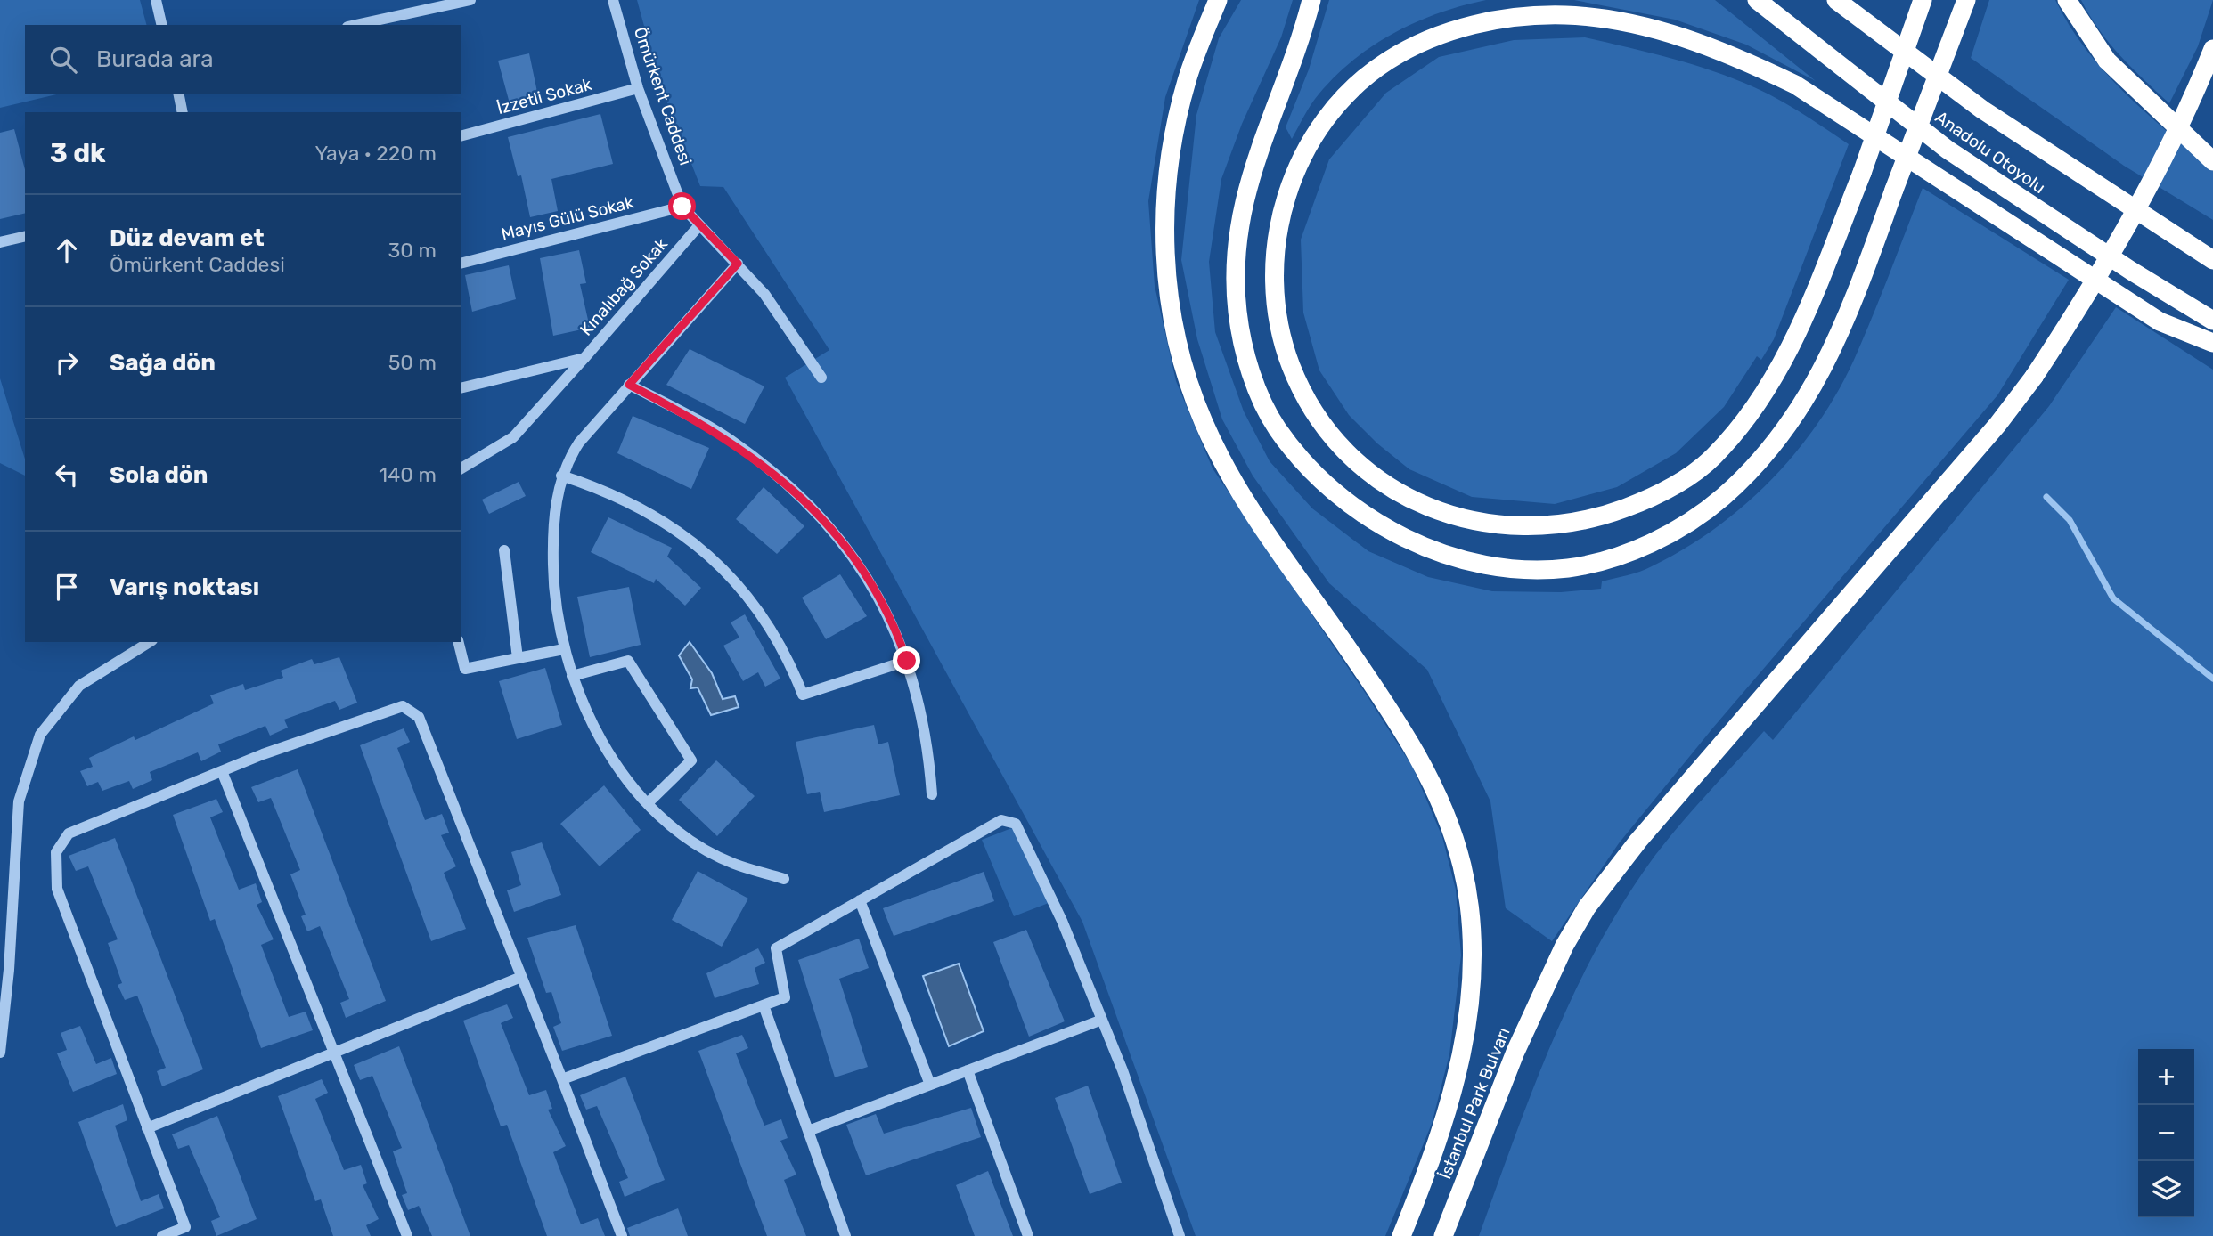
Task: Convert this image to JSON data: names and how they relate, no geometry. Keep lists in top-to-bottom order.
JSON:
{
  "streets": {
    "highway": ["Anadolu Otoyolu", "İstanbul Park Bulvarı"],
    "street": [
      "İzzetli Sokak",
      "Ömürkent Caddesi",
      "Mayıs Gülü Sokak",
      "Kınalıbağ Sokak"
    ]
  },
  "crossings": [
    ["İzzetli Sokak", "Ömürkent Caddesi"],
    ["Ömürkent Caddesi", "Mayıs Gülü Sokak"],
    ["Ömürkent Caddesi", "Kınalıbağ Sokak"]
  ],
  "page": {
    "search": "Burada ara",
    "heading": ["3 dk", "Yaya · 220 m"],
    "list": [
      ["Düz devam et", "Ömürkent Caddesi", "30 m"],
      ["Sağa dön", "50 m"],
      ["Sola dön", "140 m"],
      "Varış noktası"
    ],
    "map_buttons": ["+", "−"]
  }
}
